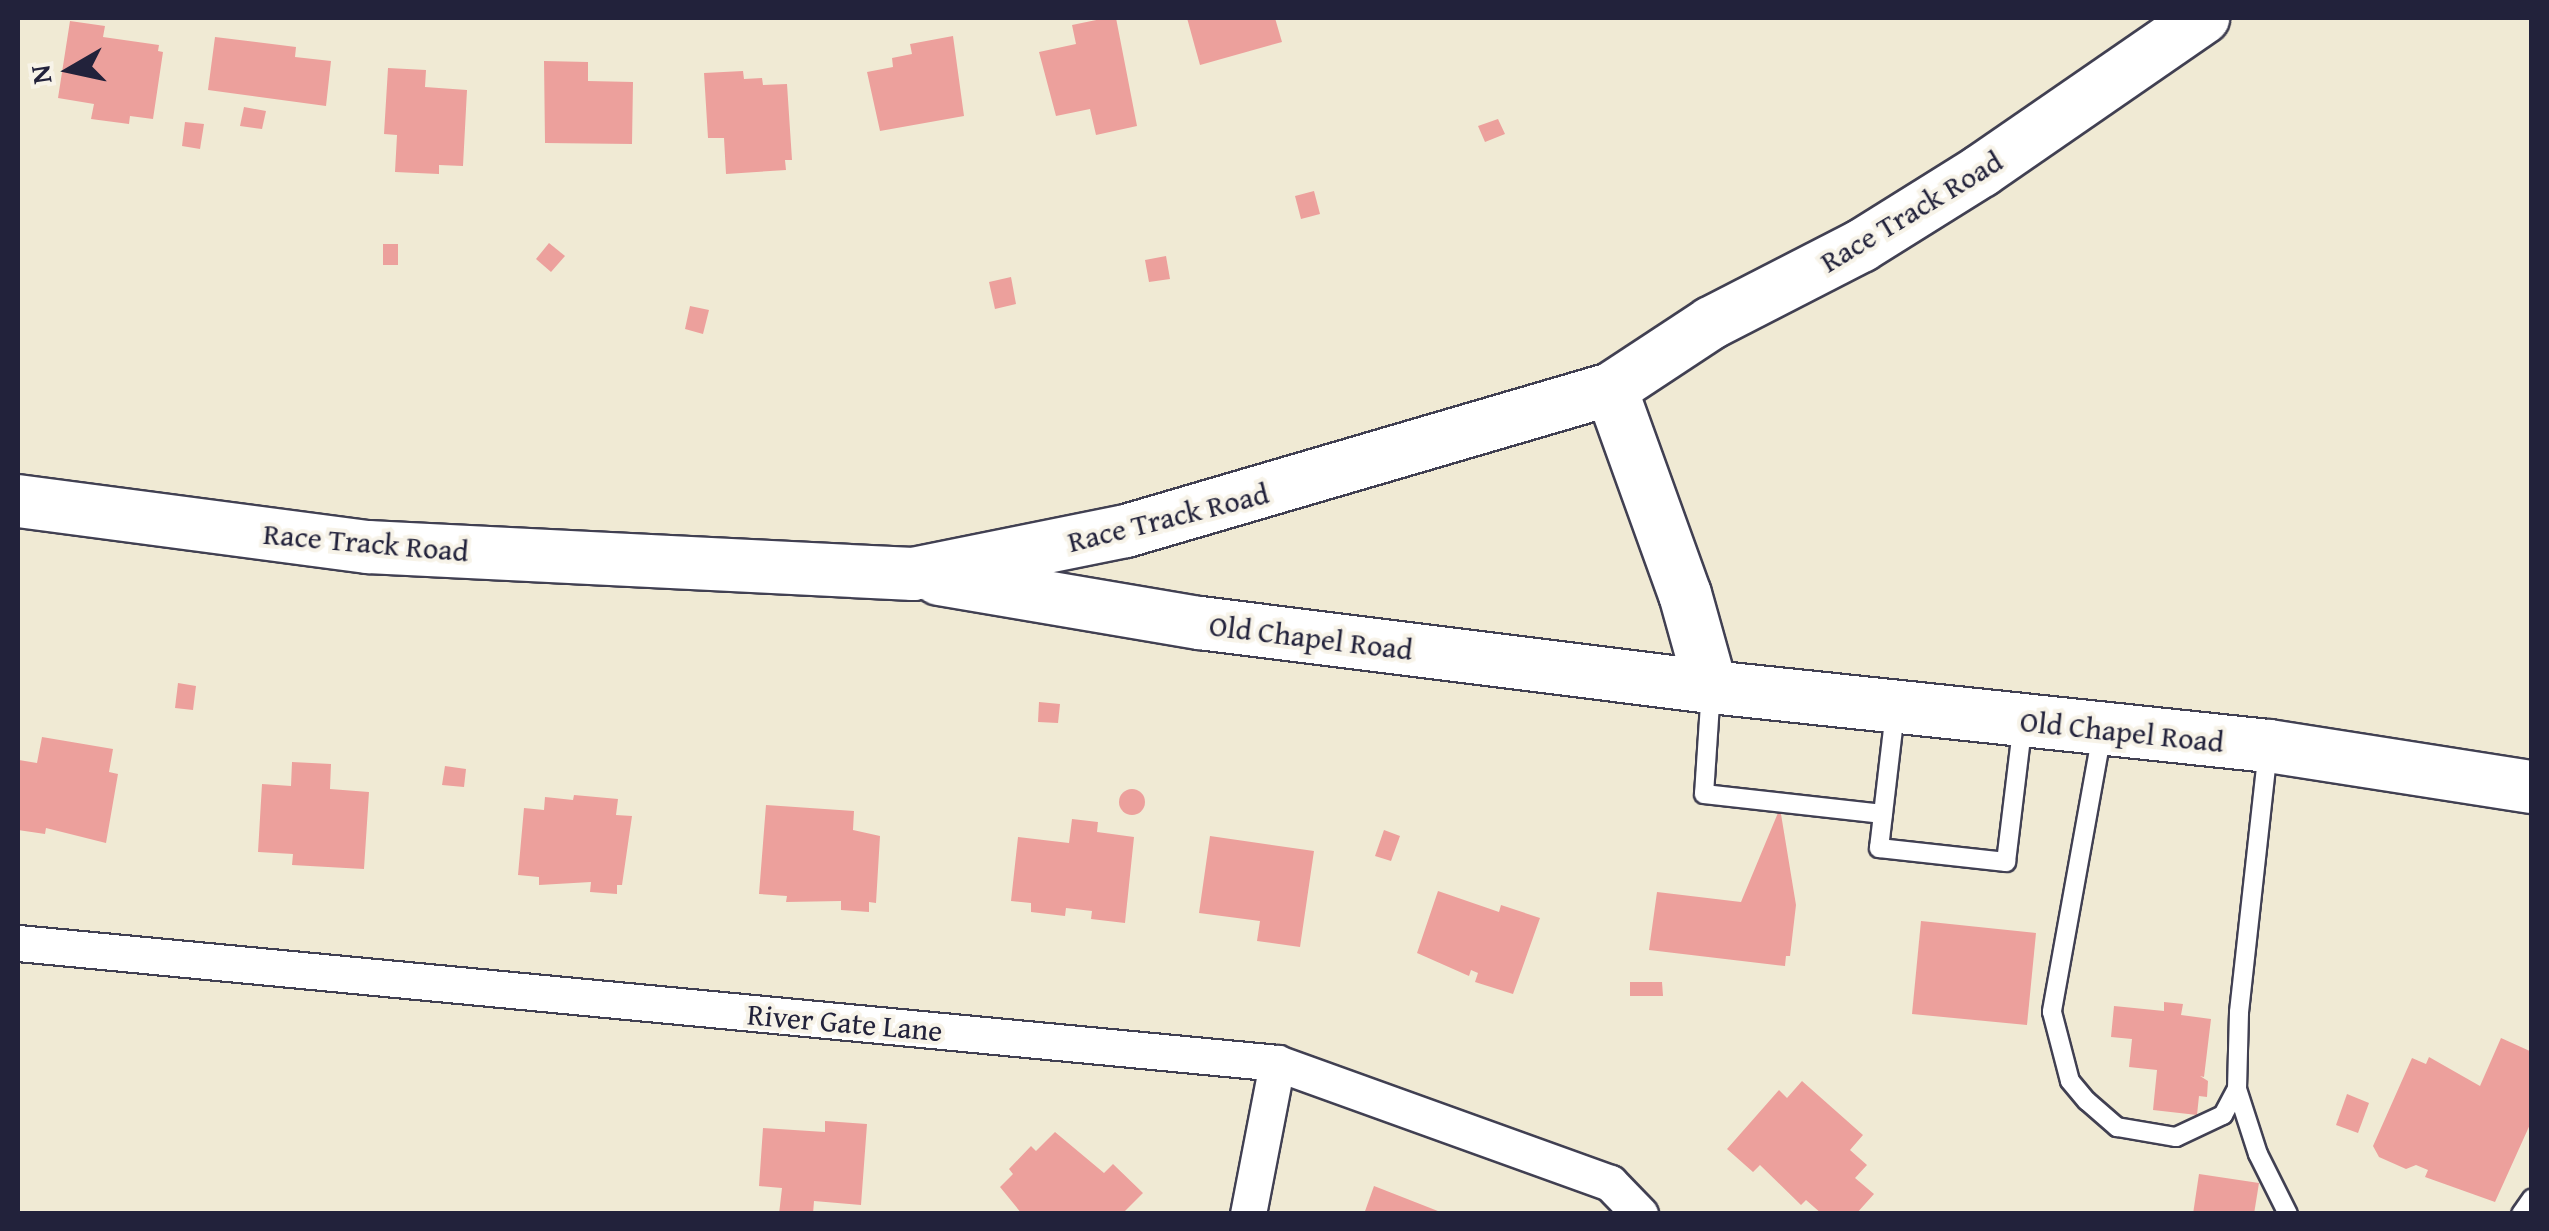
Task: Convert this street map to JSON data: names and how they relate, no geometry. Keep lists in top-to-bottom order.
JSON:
{
  "streets": {
    "street": ["Race Track Road", "Old Chapel Road", "River Gate Lane"]
  },
  "crossings": [
    ["Race Track Road", "Old Chapel Road"]
  ],
  "north": "left"
}
